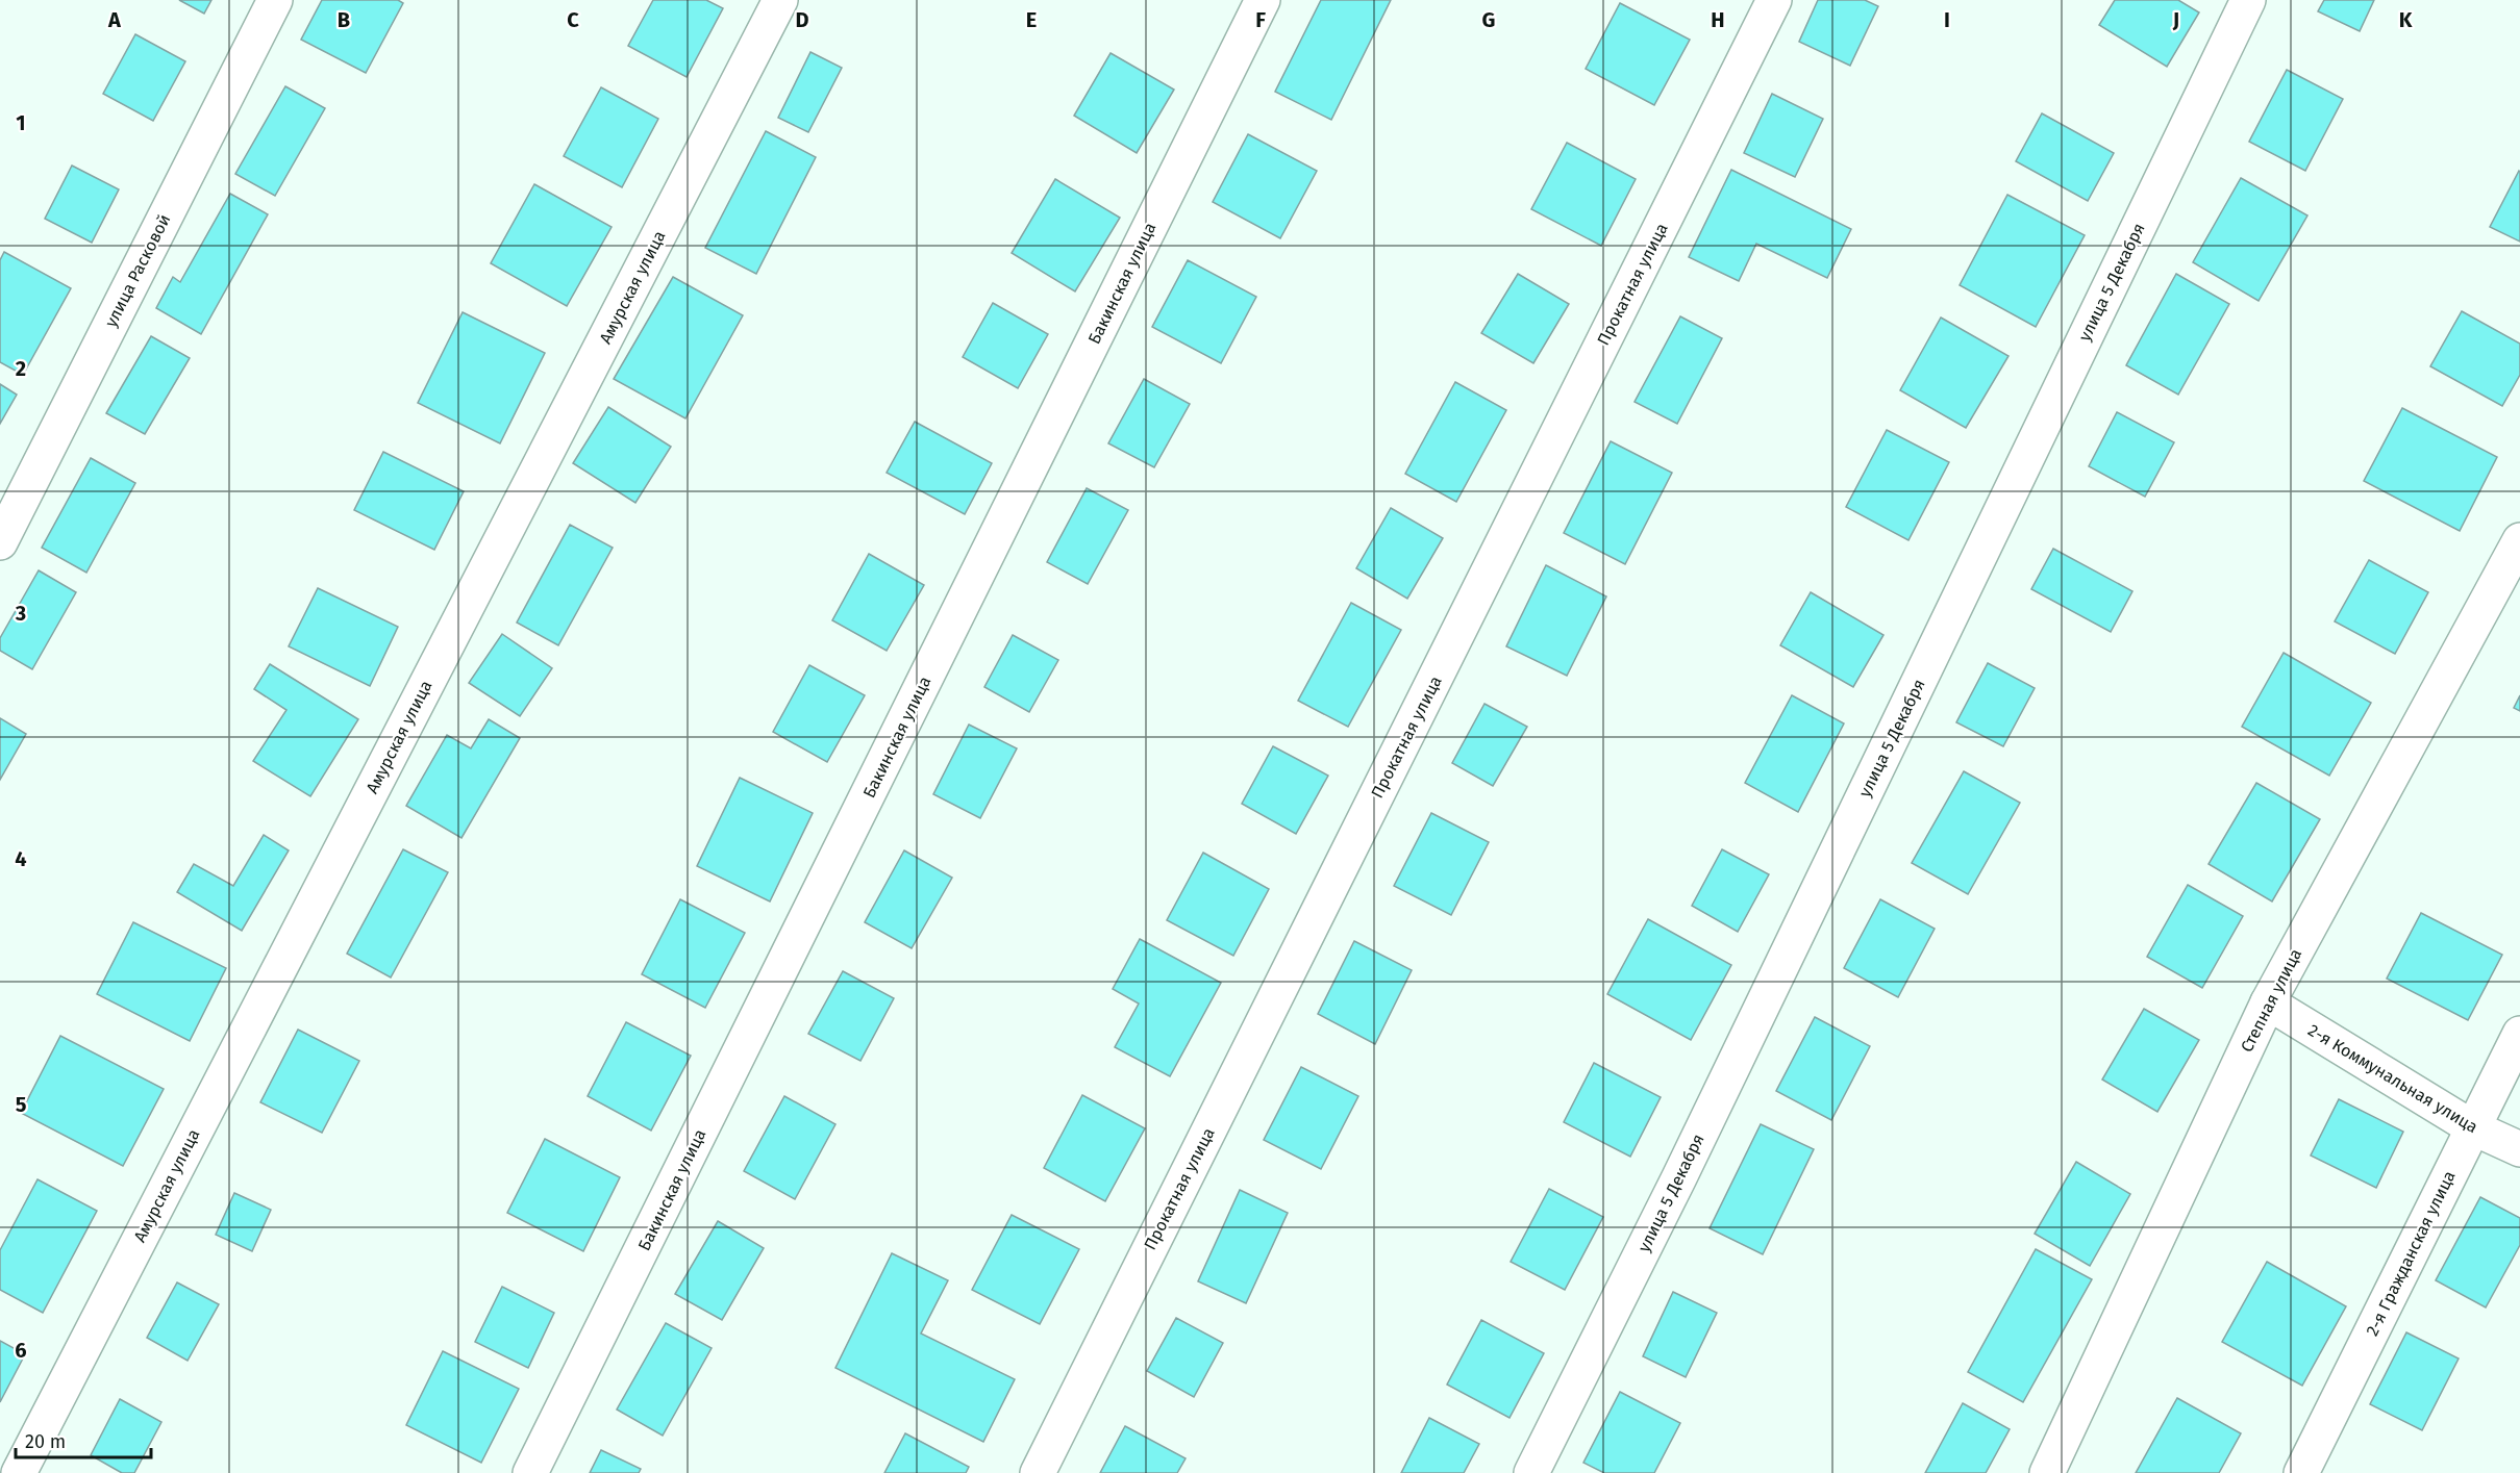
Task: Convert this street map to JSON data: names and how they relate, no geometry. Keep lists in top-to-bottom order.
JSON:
{
  "streets": {
    "street": [
      "улица Расковой",
      "улица 5 Декабря",
      "Бакинская улица",
      "Прокатная улица",
      "Амурская улица",
      "Степная улица",
      "2-я Коммунальная улица",
      "2-я Гражданская улица"
    ]
  },
  "crossings": [
    ["Степная улица", "2-я Коммунальная улица"],
    ["2-я Коммунальная улица", "2-я Гражданская улица"]
  ],
  "scale_bar": "20 m",
  "grid": {
    "columns": [
      "A",
      "B",
      "C",
      "D",
      "E",
      "F",
      "G",
      "H",
      "I",
      "J",
      "K"
    ],
    "rows": [
      "1",
      "2",
      "3",
      "4",
      "5",
      "6"
    ]
  }
}
